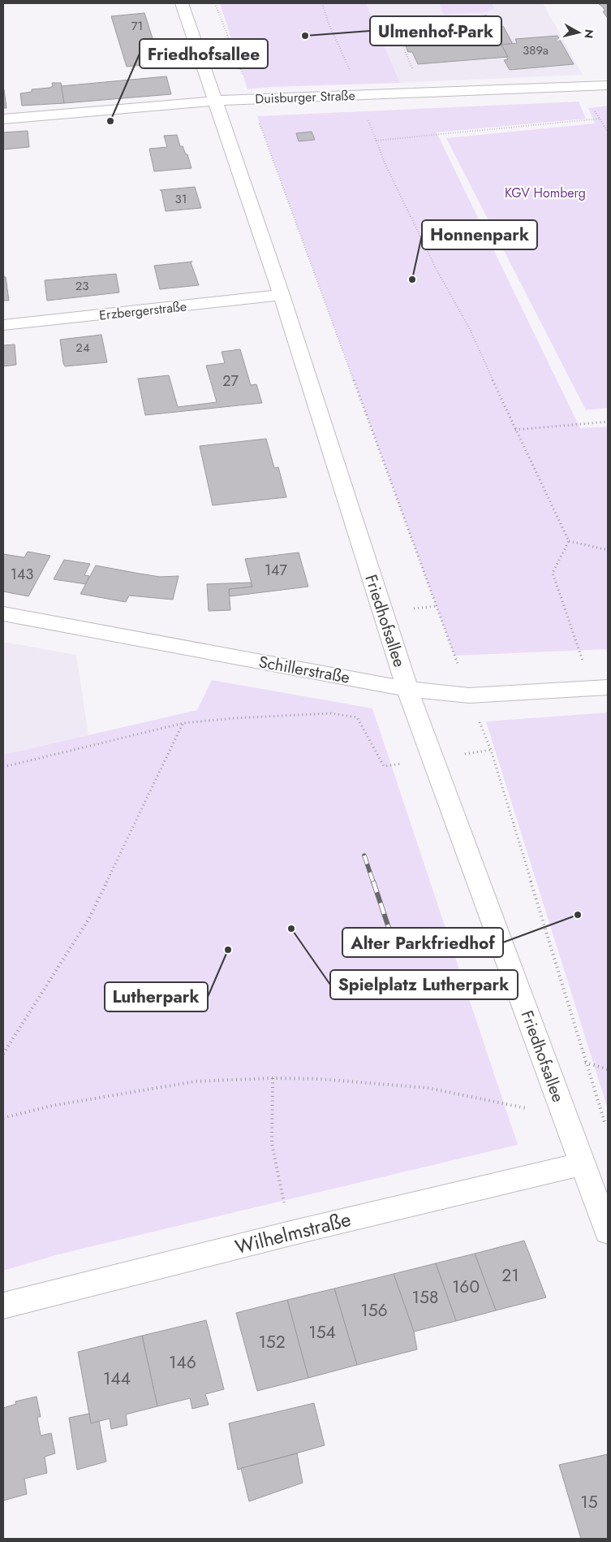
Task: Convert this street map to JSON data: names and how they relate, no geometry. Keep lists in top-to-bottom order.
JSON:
{
  "streets": {
    "street": [
      "Duisburger Straße",
      "Erzbergerstraße",
      "Friedhofsallee",
      "Schillerstraße",
      "Wilhelmstraße"
    ]
  },
  "crossings": [
    ["Duisburger Straße", "Friedhofsallee"],
    ["Erzbergerstraße", "Friedhofsallee"],
    ["Friedhofsallee", "Schillerstraße"],
    ["Friedhofsallee", "Wilhelmstraße"]
  ],
  "parks": ["KGV Homberg"],
  "places": [
    "Ulmenhof-Park",
    "Friedhofsallee",
    "Honnenpark",
    "Alter Parkfriedhof",
    "Spielplatz Lutherpark",
    "Lutherpark"
  ],
  "house_numbers": [
    "71",
    "389a",
    "31",
    "23",
    "24",
    "27",
    "147",
    "143",
    "21",
    "160",
    "158",
    "156",
    "154",
    "152",
    "146",
    "144",
    "15"
  ],
  "north": "right"
}
